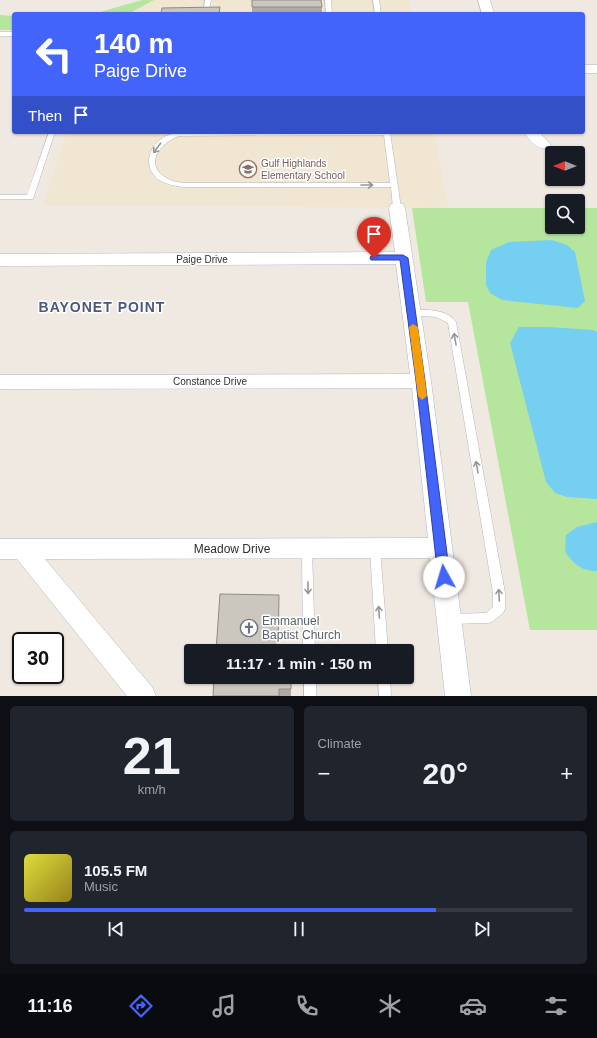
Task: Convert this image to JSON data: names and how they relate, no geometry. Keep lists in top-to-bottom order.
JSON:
{
  "streets": {
    "street": ["Paige Drive", "Constance Drive", "Meadow Drive"]
  },
  "districts": ["BAYONET POINT"],
  "places": {
    "school or university": ["Gulf Highlands Elementary School"],
    "church": ["Emmanuel Baptist Church"]
  },
  "north": "left",
  "page": {
    "turn": ["140 m", "Paige Drive"],
    "then": "Then",
    "limit": "30",
    "trip": "11:17 · 1 min · 150 m",
    "tile": [
      ["21", "km/h"],
      "Climate"
    ],
    "heat": ["−", "20°", "+"],
    "song": ["105.5 FM", "Music"],
    "tabs": "11:16"
  }
}
